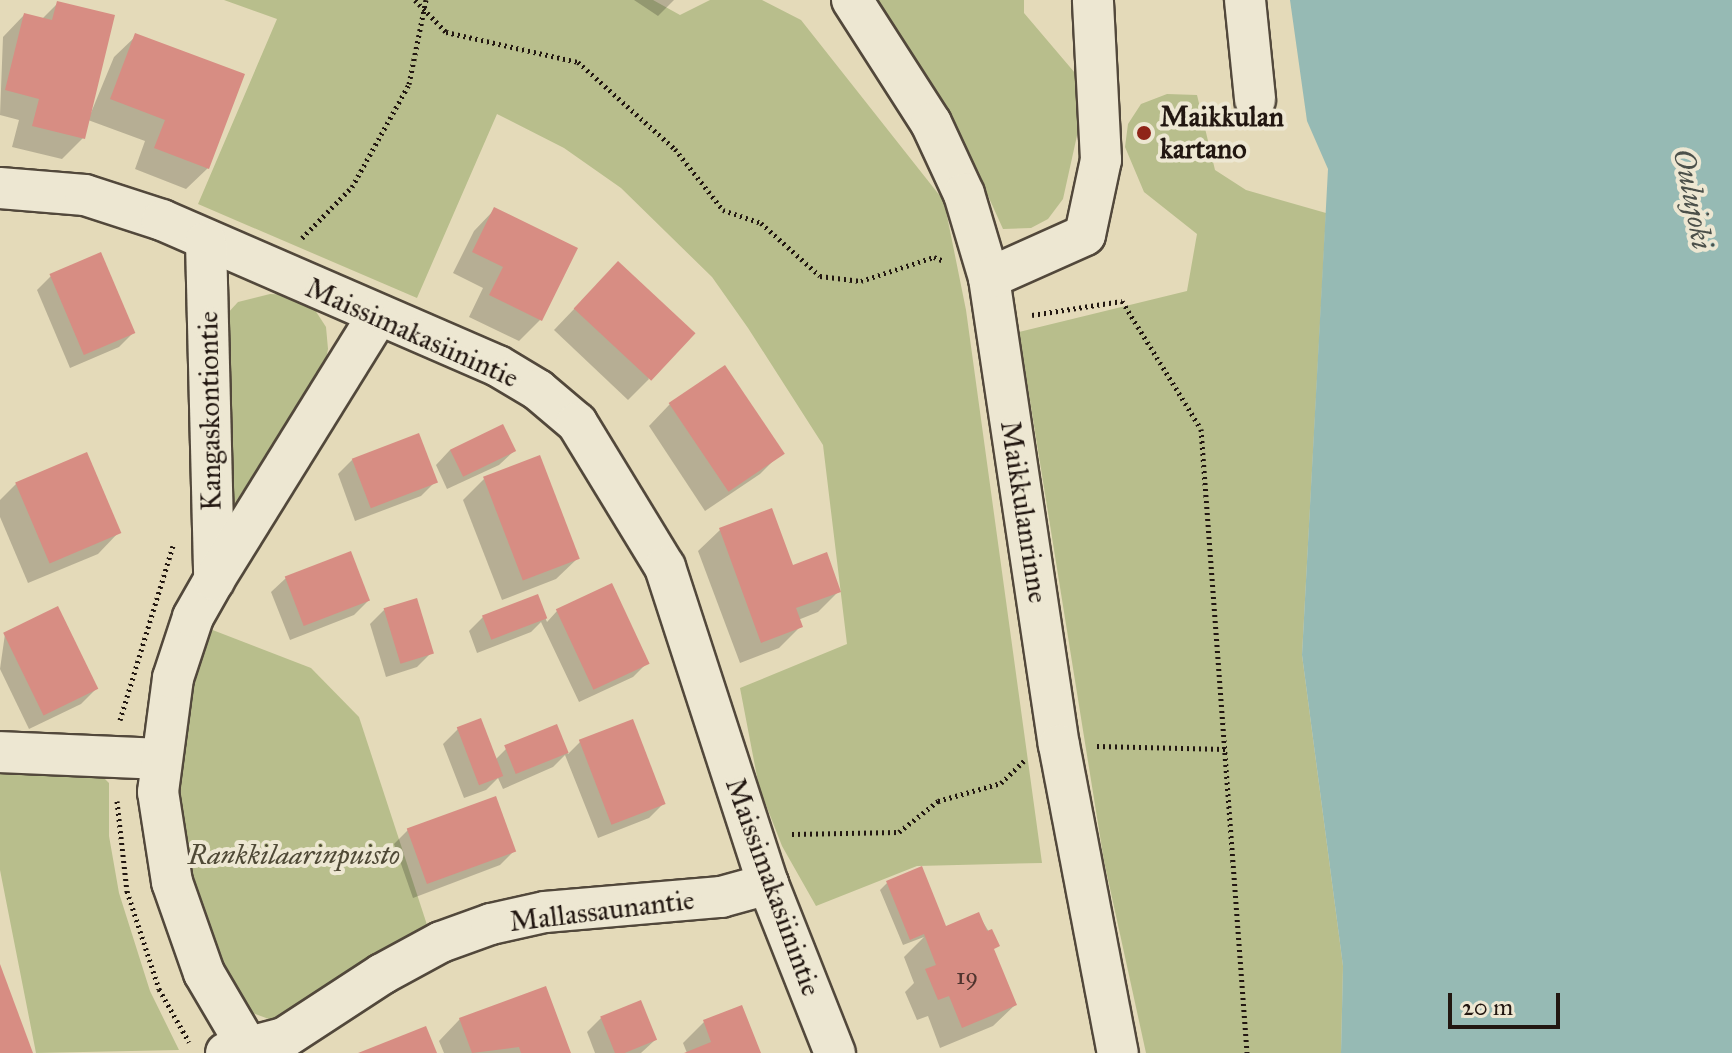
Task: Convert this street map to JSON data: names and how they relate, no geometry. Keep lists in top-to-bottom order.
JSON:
{
  "streets": {
    "street": [
      "Maissimakasiinintie",
      "Kangaskontiontie",
      "Maikkulanrinne",
      "Mallassaunantie"
    ]
  },
  "crossings": [
    ["Maissimakasiinintie", "Kangaskontiontie"],
    ["Maissimakasiinintie", "Mallassaunantie"],
    ["Kangaskontiontie", "Mallassaunantie"]
  ],
  "water": ["Oulujoki"],
  "parks": ["Rankkilaarinpuisto"],
  "places": ["Maikkulan kartano"],
  "house_numbers": ["19"],
  "scale_bar": "20 m"
}
